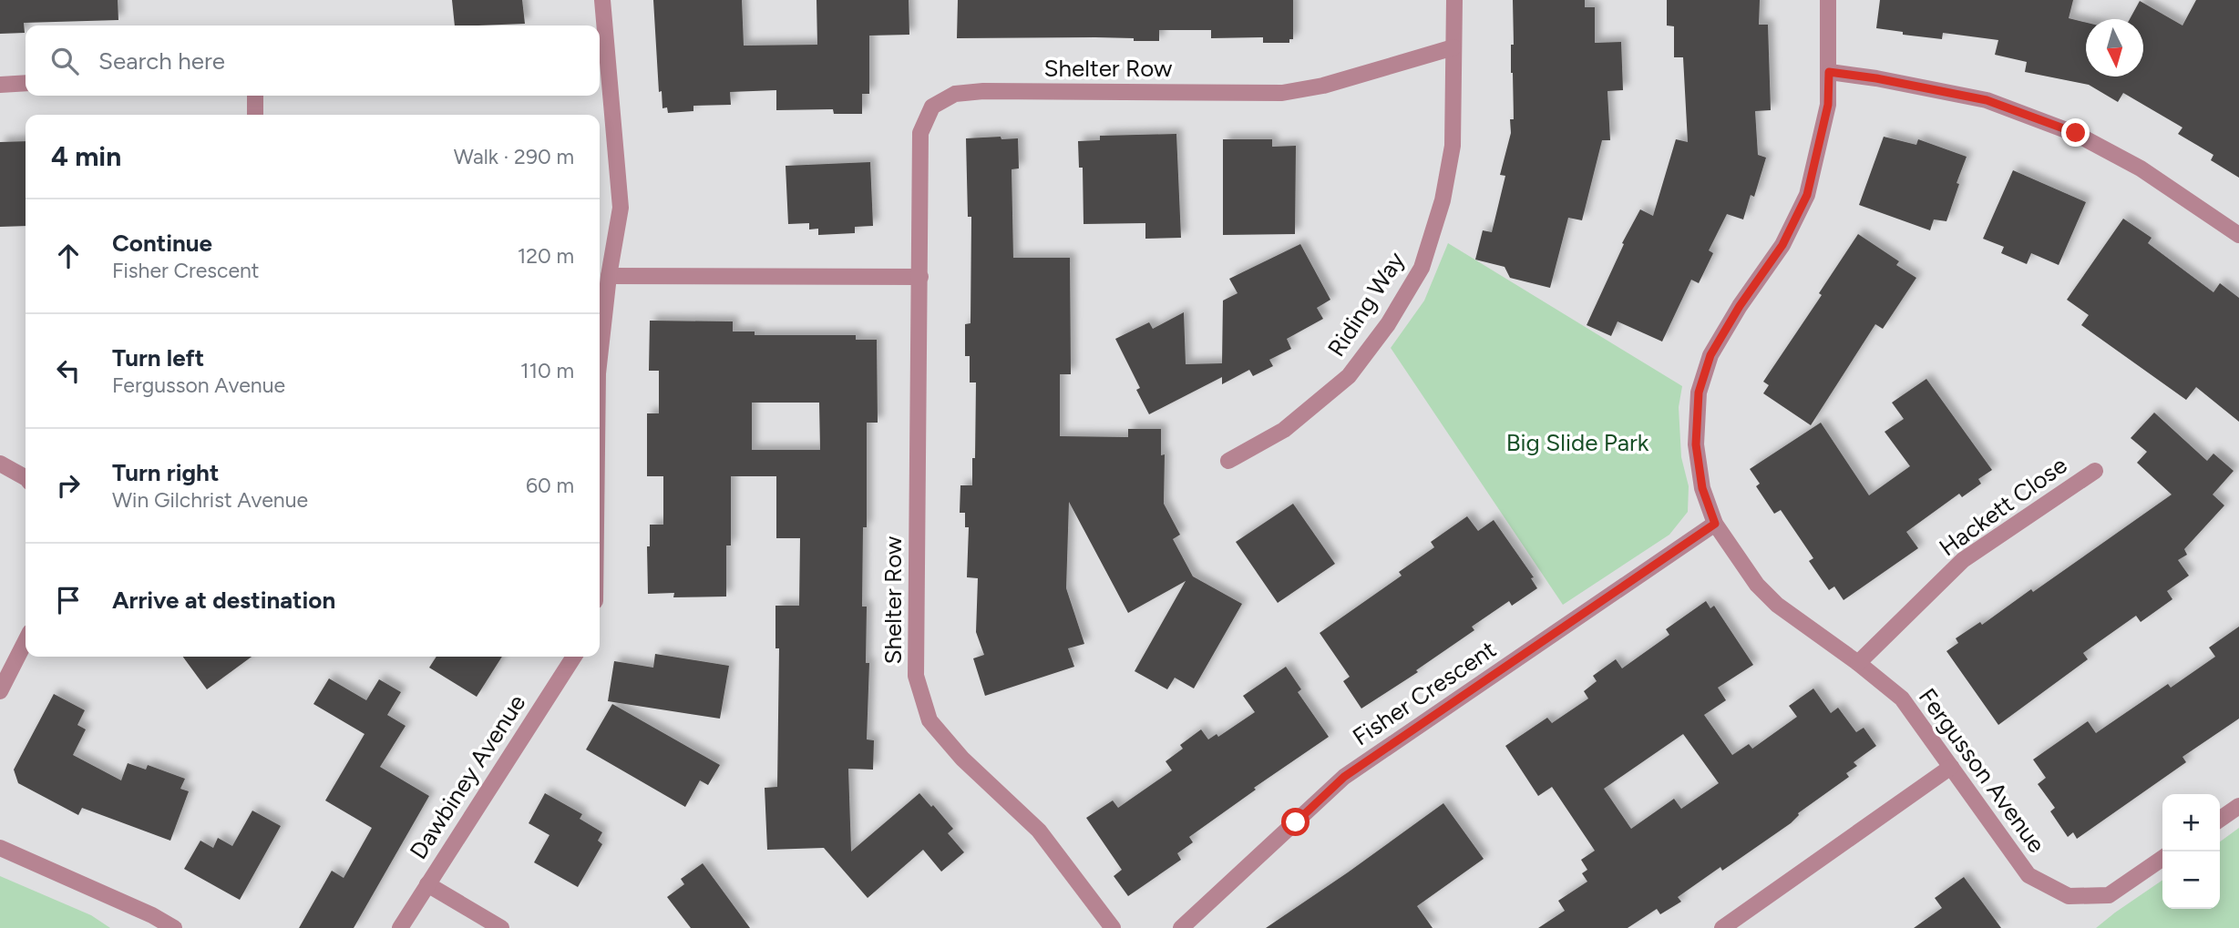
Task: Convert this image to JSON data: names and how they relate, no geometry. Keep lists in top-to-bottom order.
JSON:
{
  "streets": {
    "street": [
      "Shelter Row",
      "Riding Way",
      "Hackett Close",
      "Fisher Crescent",
      "Fergusson Avenue",
      "Dawbiney Avenue"
    ]
  },
  "crossings": [
    ["Shelter Row", "Riding Way"],
    ["Hackett Close", "Fergusson Avenue"],
    ["Fisher Crescent", "Fergusson Avenue"]
  ],
  "parks": ["Big Slide Park"],
  "north": "bottom",
  "page": {
    "search": "Search here",
    "heading": ["4 min", "Walk · 290 m"],
    "list": [
      ["Continue", "Fisher Crescent", "120 m"],
      ["Turn left", "Fergusson Avenue", "110 m"],
      ["Turn right", "Win Gilchrist Avenue", "60 m"],
      "Arrive at destination"
    ],
    "map_buttons": ["+", "−"]
  }
}
